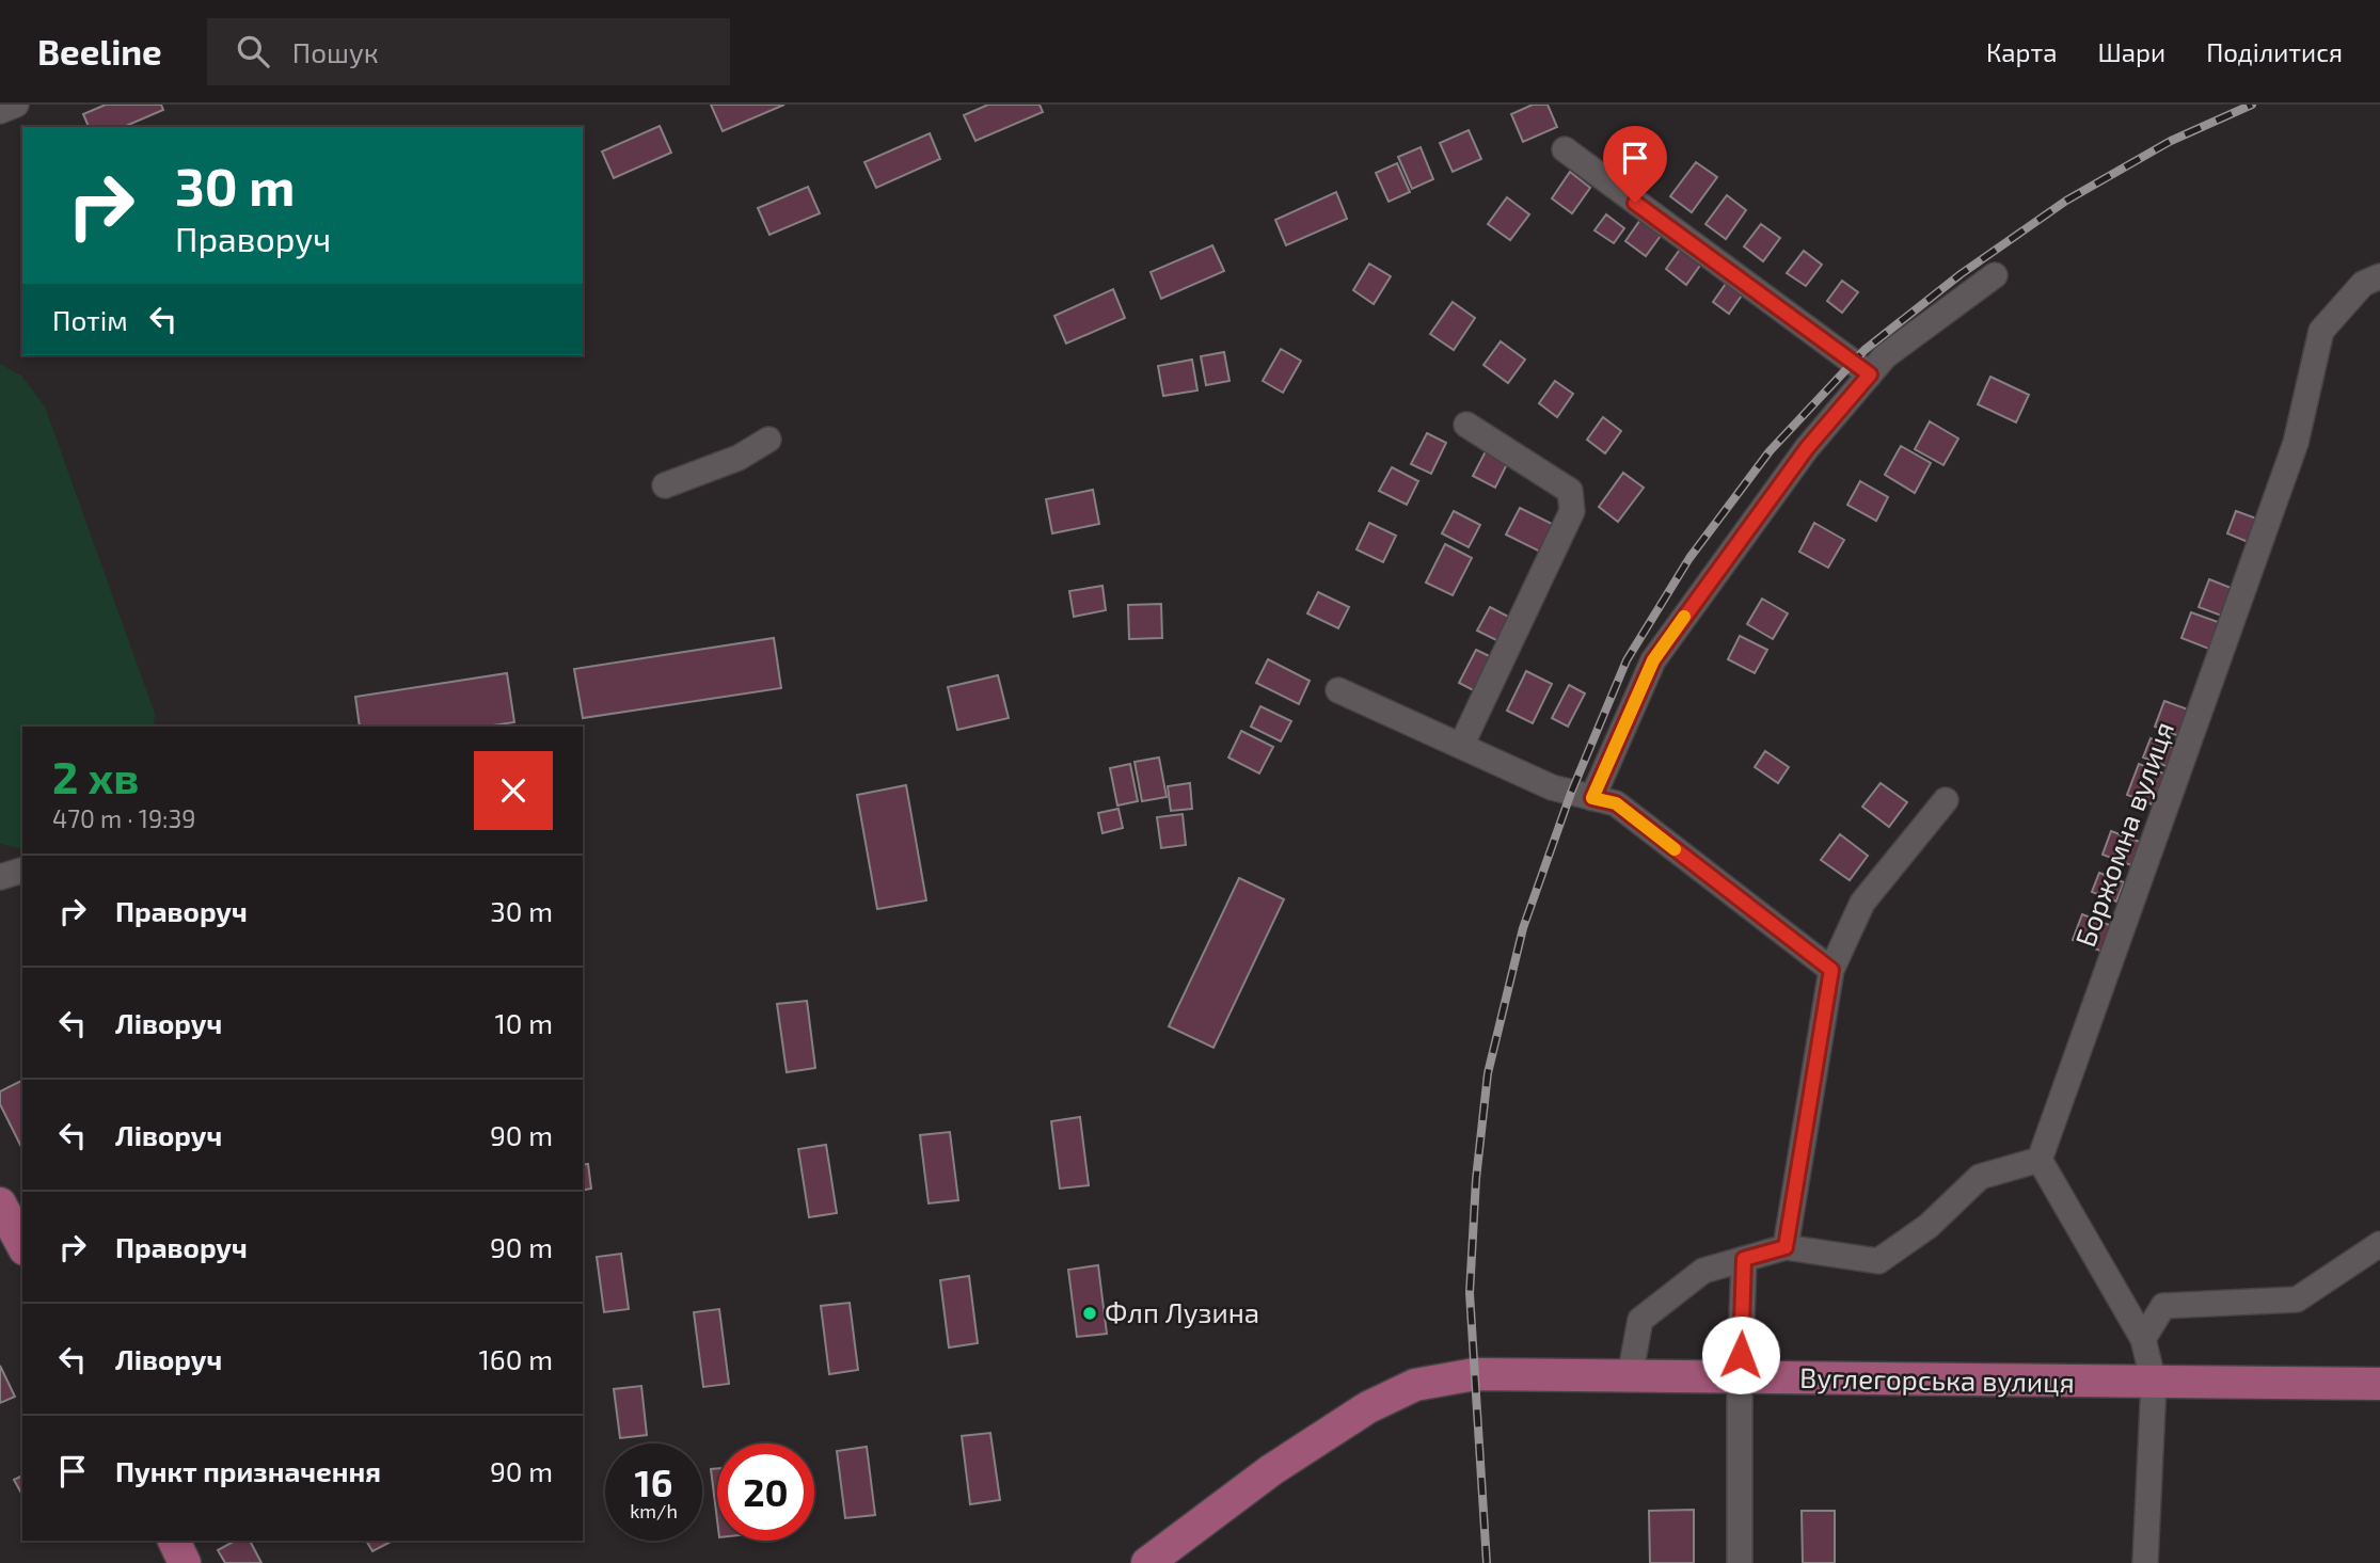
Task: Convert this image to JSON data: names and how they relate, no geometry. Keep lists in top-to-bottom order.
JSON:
{
  "streets": {
    "main road": ["Вуглегорська вулиця"],
    "street": ["Боржомна вулиця"]
  },
  "places": ["Флп Лузина"],
  "page": {
    "header": "Beeline",
    "search": "Пошук",
    "nav": ["Карта", "Шари", "Поділитися"],
    "turn": ["30 m", "Праворуч"],
    "then": "Потім",
    "heading": ["2 хв", "470 m · 19:39"],
    "list": [
      {
        "name": "Праворуч",
        "value": "30 m"
      },
      {
        "name": "Ліворуч",
        "value": "10 m"
      },
      {
        "name": "Ліворуч",
        "value": "90 m"
      },
      {
        "name": "Праворуч",
        "value": "90 m"
      },
      {
        "name": "Ліворуч",
        "value": "160 m"
      },
      {
        "name": "Пункт призначення",
        "value": "90 m"
      }
    ],
    "speed": "16 km/h",
    "limit": "20"
  }
}
